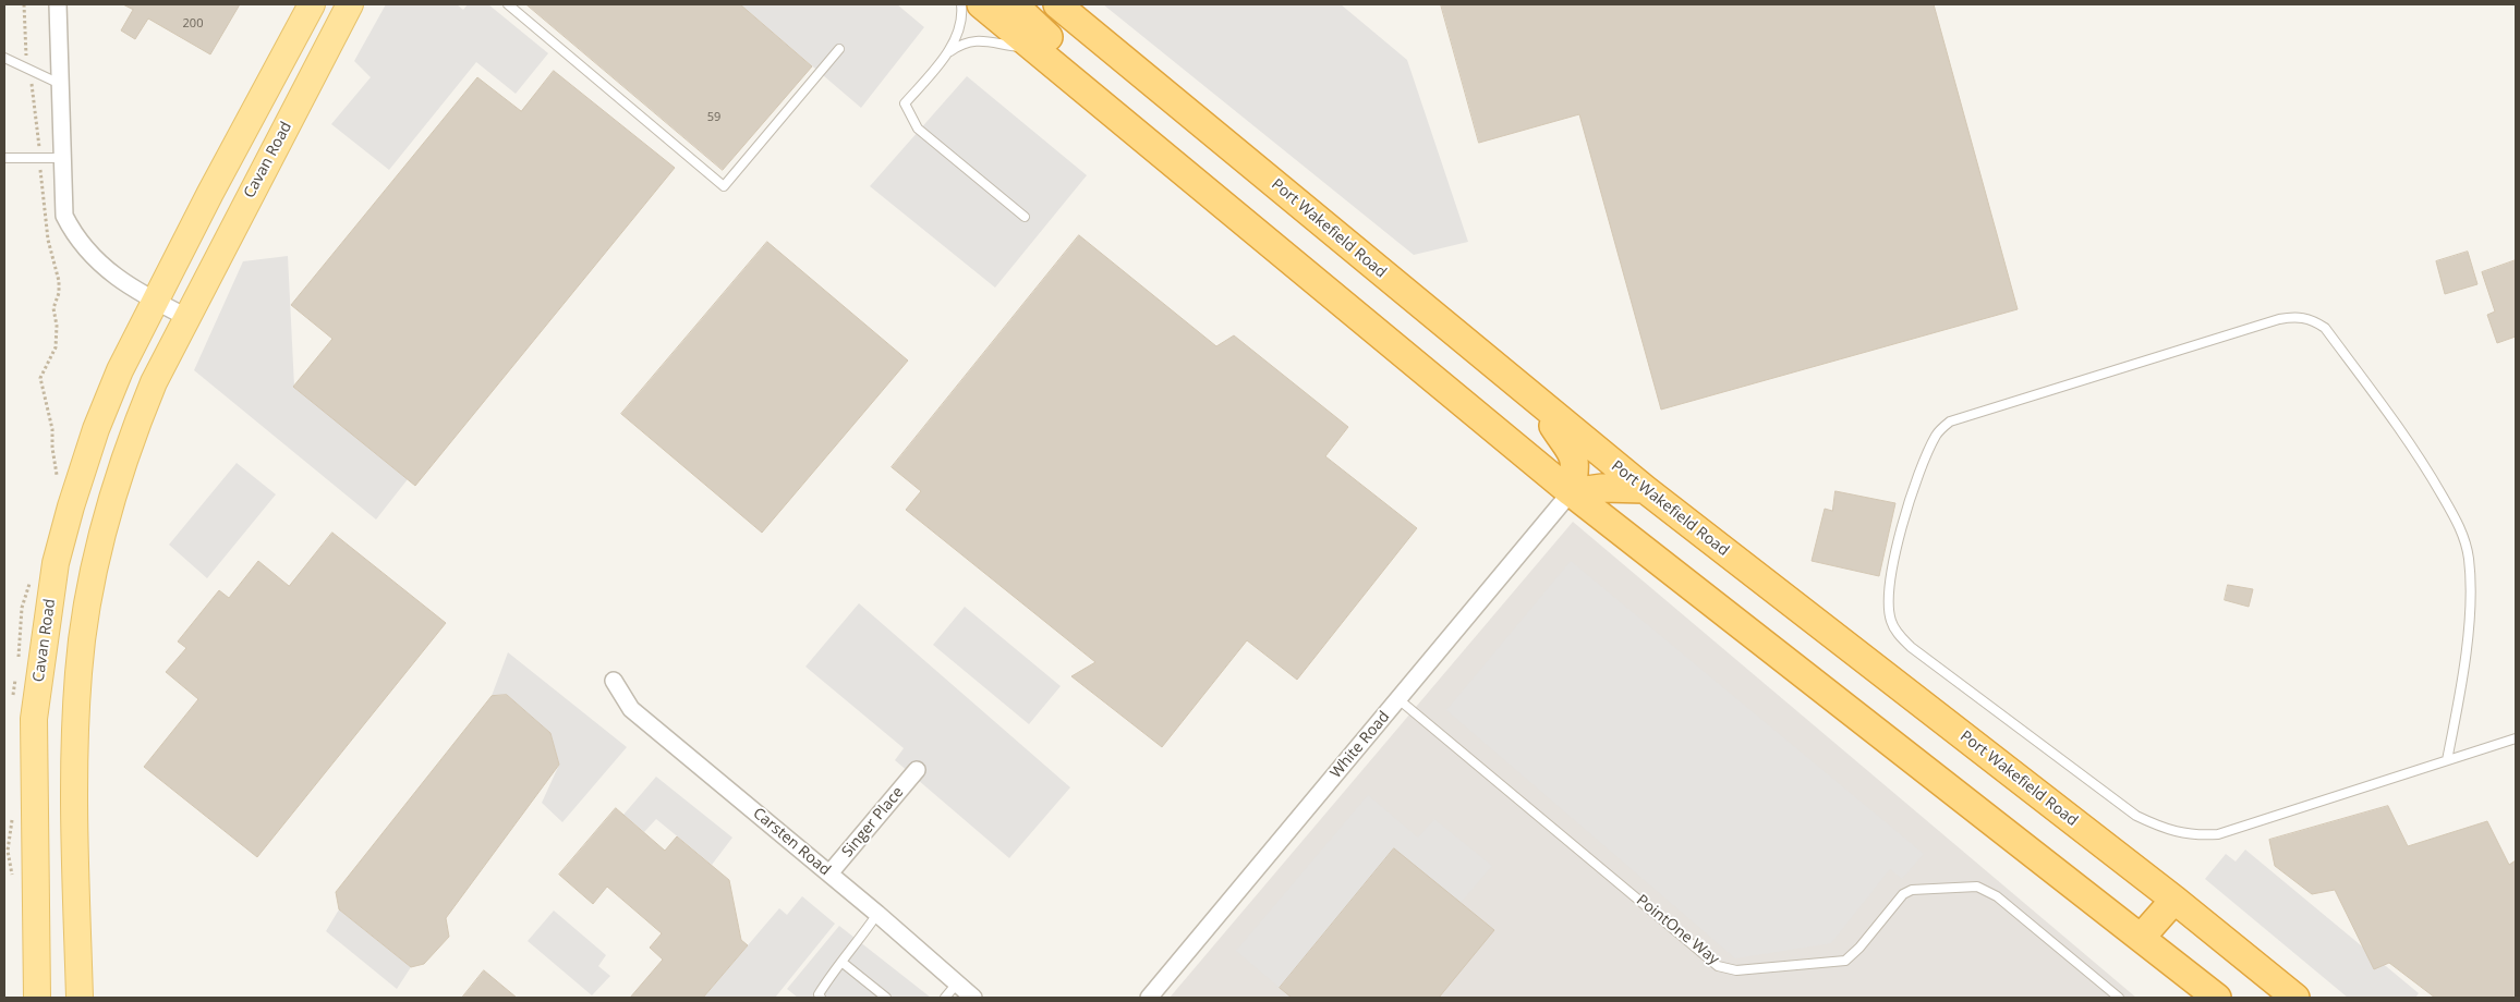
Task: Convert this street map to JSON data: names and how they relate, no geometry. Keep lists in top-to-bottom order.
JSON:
{
  "streets": {
    "highway": ["Port Wakefield Road"],
    "main road": ["Cavan Road"],
    "street": ["White Road", "Singer Place", "Carsten Road"],
    "lane": ["PointOne Way"]
  },
  "crossings": [
    ["White Road", "PointOne Way"],
    ["Singer Place", "Carsten Road"]
  ],
  "house_numbers": ["200", "59"]
}
